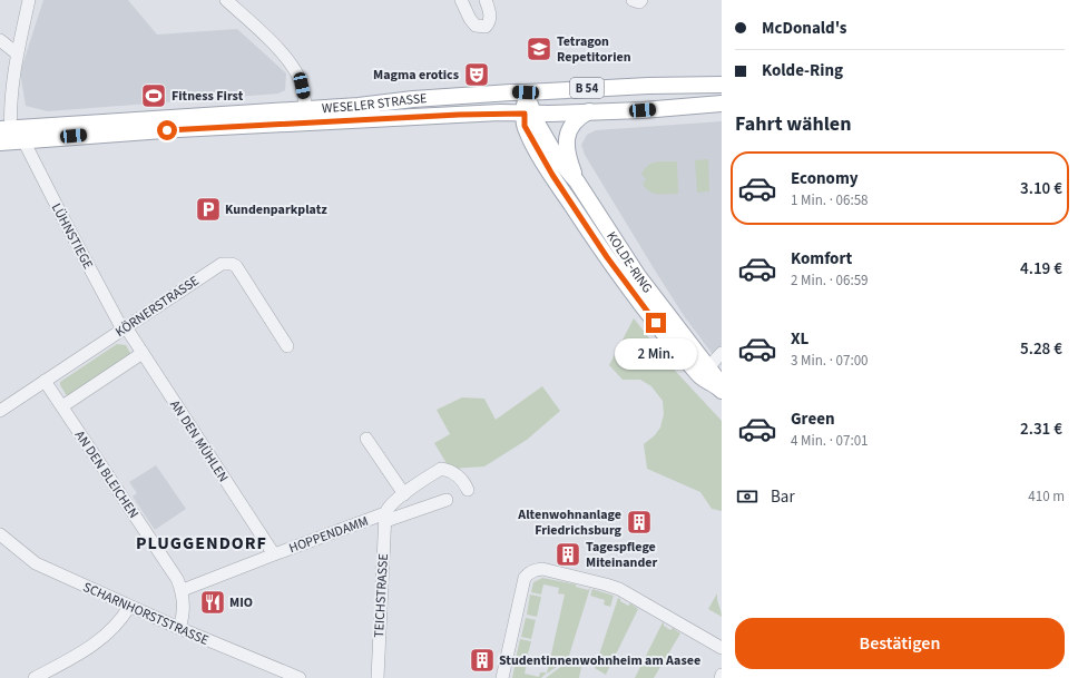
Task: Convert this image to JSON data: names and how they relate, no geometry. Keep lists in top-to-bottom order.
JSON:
{
  "streets": {
    "main road": ["B 54", "WESELER STRASSE", "KOLDE-RING"],
    "street": [
      "LÜHNSTIEGE",
      "KÖRNERSTRASSE",
      "AN DEN MÜHLEN",
      "AN DEN BLEICHEN",
      "HOPPENDAMM",
      "TEICHSTRASSE",
      "SCHARNHORSTSTRASSE"
    ]
  },
  "crossings": [
    ["WESELER STRASSE", "LÜHNSTIEGE"],
    ["WESELER STRASSE", "KOLDE-RING"],
    ["LÜHNSTIEGE", "KÖRNERSTRASSE"],
    ["LÜHNSTIEGE", "AN DEN MÜHLEN"],
    ["KÖRNERSTRASSE", "AN DEN MÜHLEN"],
    ["KÖRNERSTRASSE", "AN DEN BLEICHEN"],
    ["AN DEN MÜHLEN", "HOPPENDAMM"],
    ["AN DEN BLEICHEN", "HOPPENDAMM"],
    ["HOPPENDAMM", "TEICHSTRASSE"]
  ],
  "districts": ["PLUGGENDORF"],
  "places": {
    "school or university": ["Tetragon Repetitorien"],
    "theatre": ["Magma erotics"],
    "sports": ["Fitness First"],
    "parking": ["Kundenparkplatz"],
    "building": ["Altenwohnanlage Friedrichsburg", "Tagespflege Miteinander", "Studentinnenwohnheim am Aasee"],
    "restaurant": ["MIO"]
  },
  "page": {
    "banner": ["McDonald's", "Kolde-Ring"],
    "heading": "Fahrt wählen",
    "list": [
      {
        "name": "Economy",
        "note": "1 Min. · 06:58",
        "value": "3.10 €"
      },
      {
        "name": "Komfort",
        "note": "2 Min. · 06:59",
        "value": "4.19 €"
      },
      {
        "name": "XL",
        "note": "3 Min. · 07:00",
        "value": "5.28 €"
      },
      {
        "name": "Green",
        "note": "4 Min. · 07:01",
        "value": "2.31 €"
      }
    ],
    "bubble": "2 Min.",
    "pay": ["Bar", "410 m"],
    "buttons": "Bestätigen"
  }
}
